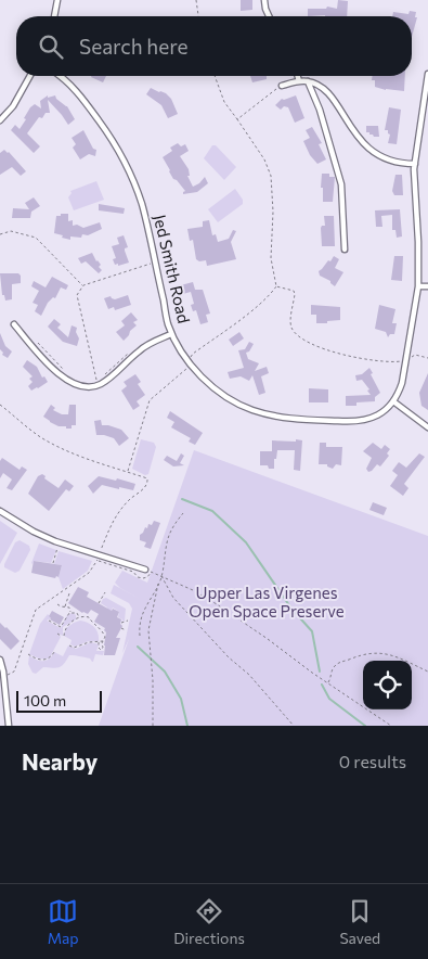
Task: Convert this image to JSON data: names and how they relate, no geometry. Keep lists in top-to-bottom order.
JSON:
{
  "streets": {
    "street": ["Jed Smith Road"]
  },
  "parks": ["Upper Las Virgenes Open Space Preserve"],
  "scale_bar": "100 m",
  "page": {
    "search": "Search here",
    "scale": "100 m",
    "heading": ["Nearby", "0 results"],
    "nav": ["Map", "Directions", "Saved"]
  }
}
